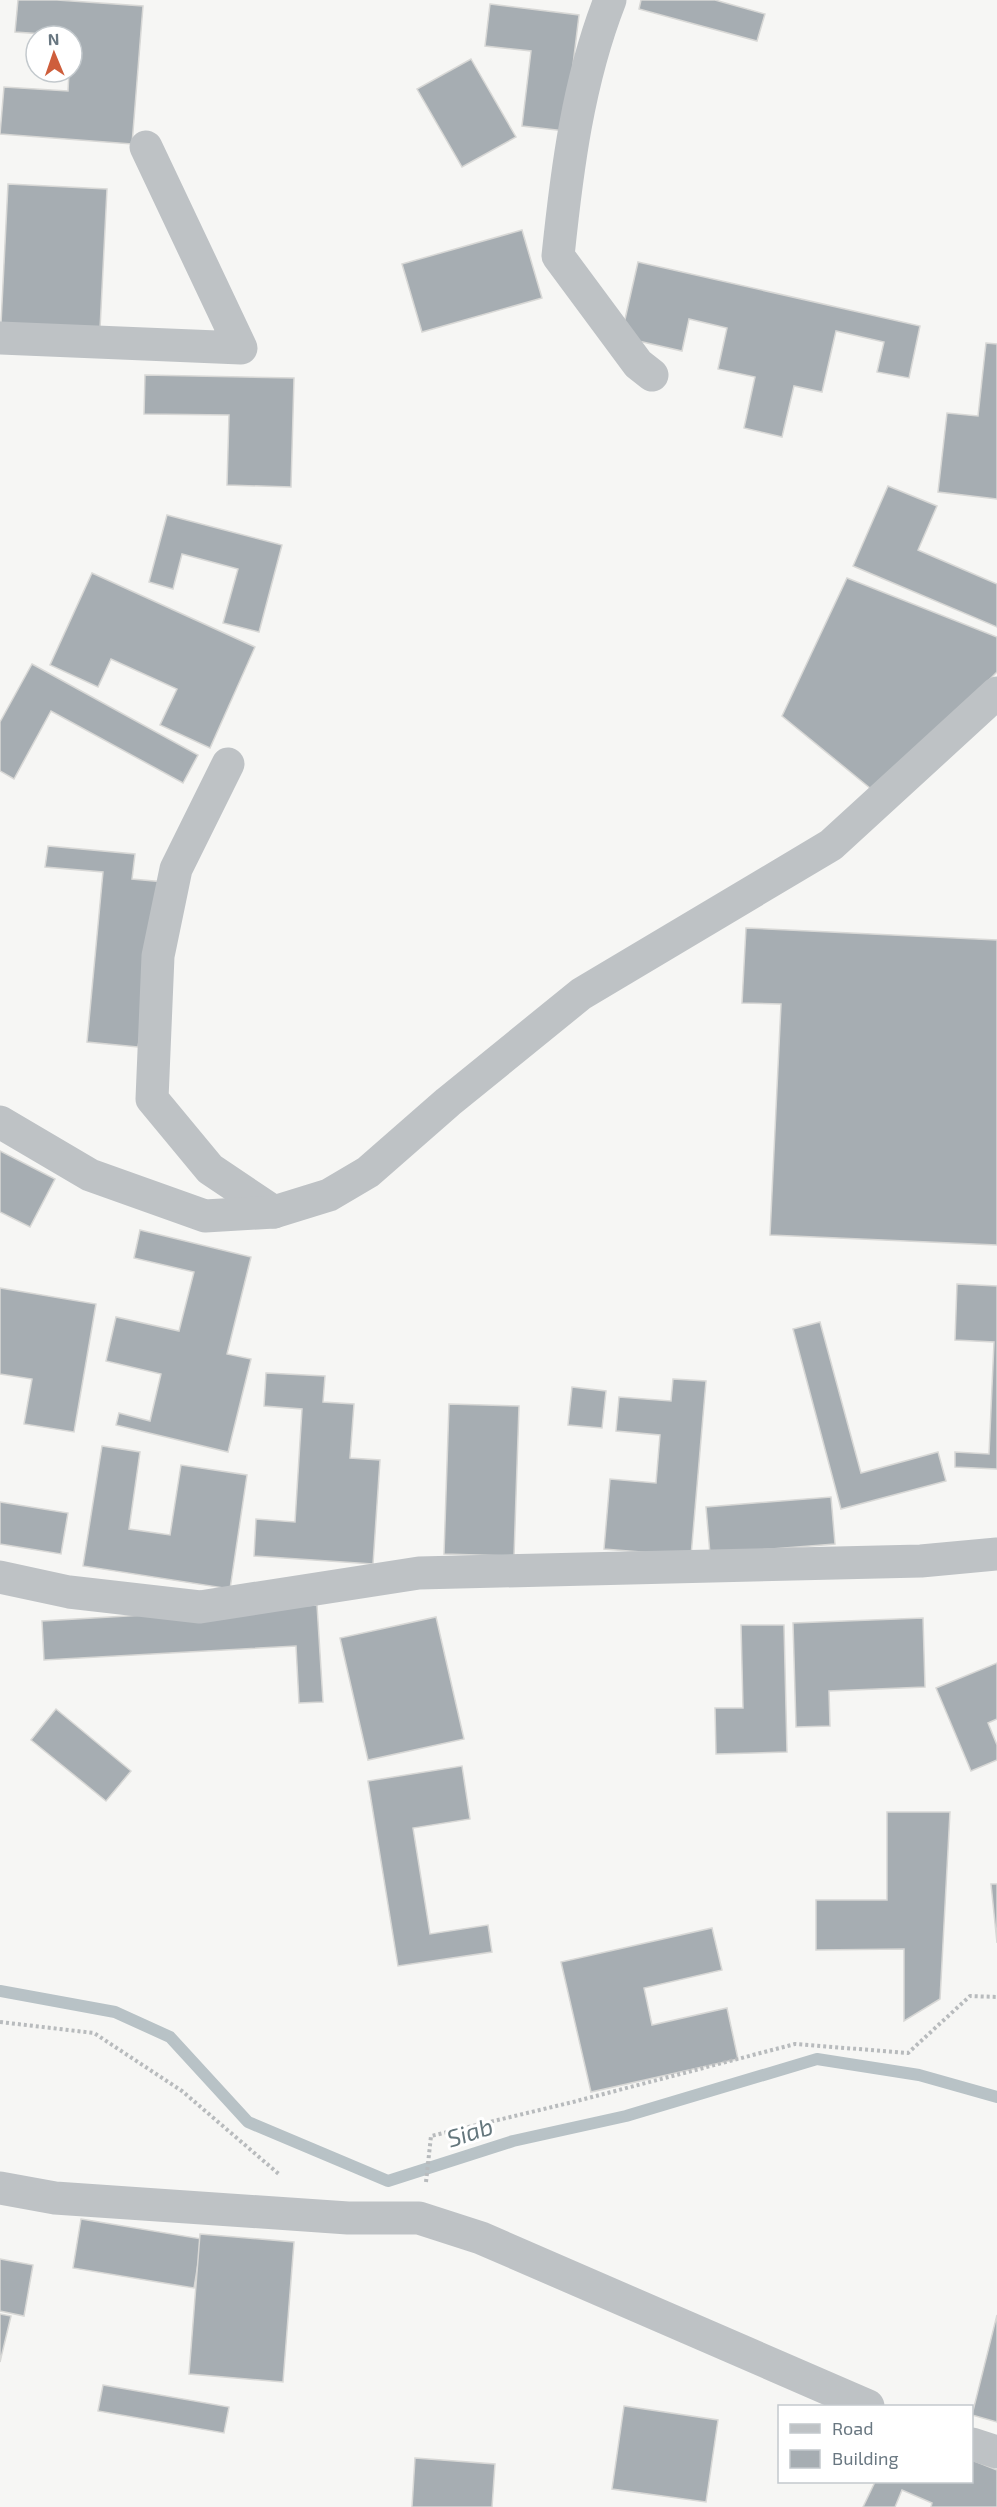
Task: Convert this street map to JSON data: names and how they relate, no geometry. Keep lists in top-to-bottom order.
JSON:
{
  "water": ["Siab"],
  "legend": ["Road", "Building"],
  "north": "top"
}
